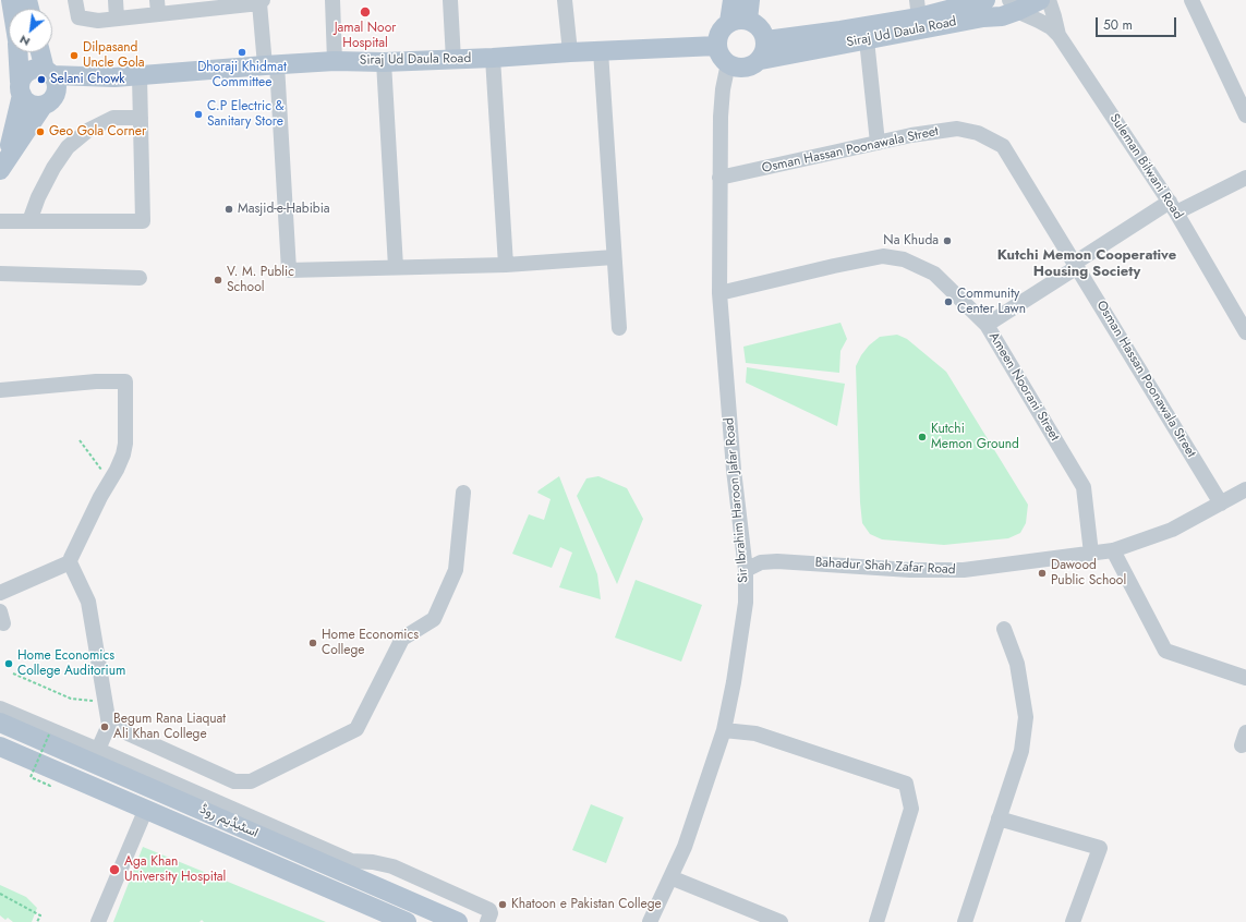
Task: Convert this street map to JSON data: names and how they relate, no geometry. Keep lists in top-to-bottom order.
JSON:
{
  "streets": {
    "main road": ["Siraj Ud Daula Road", "اسٹیڈیم روڈ"],
    "street": [
      "Osman Hassan Poonawala Street",
      "Suleman Bilwani Road",
      "Ameen Noorani Street",
      "Sir Ibrahim Haroon Jafar Road",
      "Bahadur Shah Zafar Road"
    ]
  },
  "crossings": [
    ["Siraj Ud Daula Road", "Sir Ibrahim Haroon Jafar Road"],
    ["Osman Hassan Poonawala Street", "Sir Ibrahim Haroon Jafar Road"],
    ["Osman Hassan Poonawala Street", "Bahadur Shah Zafar Road"],
    ["Ameen Noorani Street", "Sir Ibrahim Haroon Jafar Road"],
    ["Ameen Noorani Street", "Bahadur Shah Zafar Road"],
    ["Sir Ibrahim Haroon Jafar Road", "Bahadur Shah Zafar Road"]
  ],
  "districts": ["Kutchi Memon Cooperative Housing Society"],
  "places": [
    "Jamal Noor Hospital",
    "Dhoraji Khidmat Committee",
    "Dilpasand Uncle Gola",
    "Selani Chowk",
    "C.P Electric & Sanitary Store",
    "Geo Gola Corner",
    "Masjid-e-Habibia",
    "Na Khuda",
    "V. M. Public School",
    "Community Center Lawn",
    "Kutchi Memon Ground",
    "Dawood Public School",
    "Home Economics College",
    "Home Economics College Auditorium",
    "Begum Rana Liaquat Ali Khan College",
    "Aga Khan University Hospital",
    "Khatoon e Pakistan College"
  ],
  "scale_bar": "50 m",
  "north": "bottom left"
}
